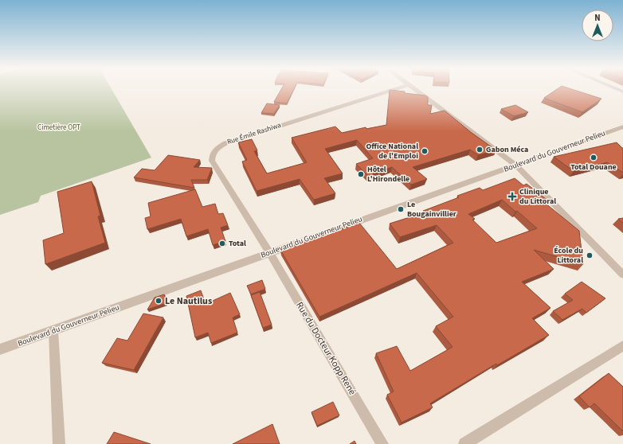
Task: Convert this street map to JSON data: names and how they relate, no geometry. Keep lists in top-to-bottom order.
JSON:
{
  "streets": {
    "street": ["Rue Émile Rashiwa", "Boulevard du Gouverneur Pelieu", "Rue du Docteur Kopp René"]
  },
  "crossings": [
    ["Rue Émile Rashiwa", "Boulevard du Gouverneur Pelieu"],
    ["Rue Émile Rashiwa", "Rue du Docteur Kopp René"],
    ["Boulevard du Gouverneur Pelieu", "Rue du Docteur Kopp René"]
  ],
  "parks": ["Cimetière OPT"],
  "places": {
    "other": [
      "Gabon Méca",
      "Office National de l'Emploi",
      "Total Douane",
      "Hôtel L'Hirondelle",
      "Le Bougainvillier",
      "Total",
      "École du Littoral",
      "Le Nautilus"
    ],
    "health": ["Clinique du Littoral"]
  },
  "north": "top"
}
